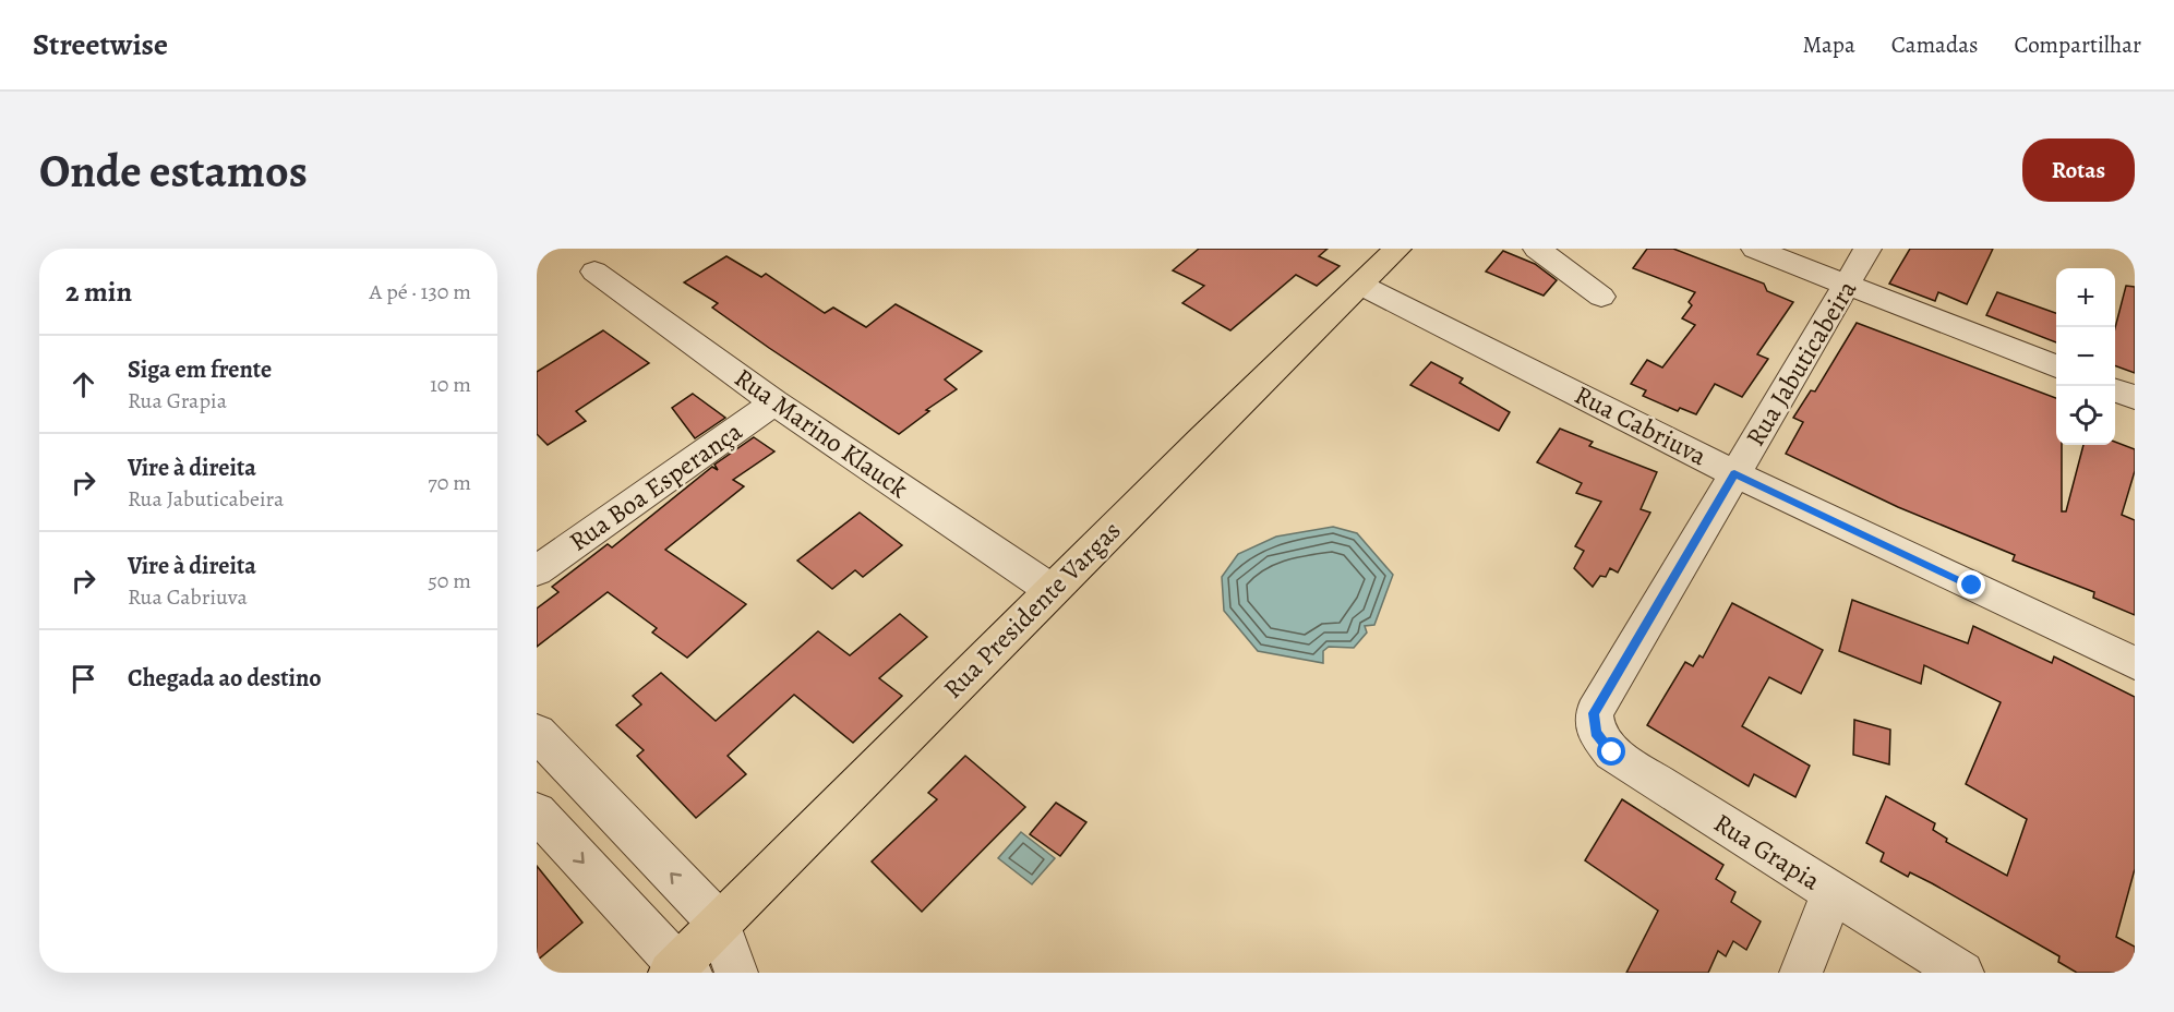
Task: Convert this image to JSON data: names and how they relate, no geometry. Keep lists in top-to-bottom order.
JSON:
{
  "streets": {
    "main road": ["Rua Presidente Vargas"],
    "street": [
      "Rua Jabuticabeira",
      "Rua Cabriuva",
      "Rua Marino Klauck",
      "Rua Boa Esperança",
      "Rua Grapia"
    ]
  },
  "crossings": [
    ["Rua Jabuticabeira", "Rua Cabriuva"],
    ["Rua Jabuticabeira", "Rua Grapia"],
    ["Rua Cabriuva", "Rua Presidente Vargas"],
    ["Rua Marino Klauck", "Rua Boa Esperança"],
    ["Rua Marino Klauck", "Rua Presidente Vargas"]
  ],
  "page": {
    "header": "Streetwise",
    "nav": ["Mapa", "Camadas", "Compartilhar"],
    "buttons": "Rotas",
    "title": "Onde estamos",
    "heading": ["2 min", "A pé · 130 m"],
    "map_buttons": ["+", "−"],
    "list": [
      ["Siga em frente", "Rua Grapia", "10 m"],
      ["Vire à direita", "Rua Jabuticabeira", "70 m"],
      ["Vire à direita", "Rua Cabriuva", "50 m"],
      "Chegada ao destino"
    ]
  }
}
